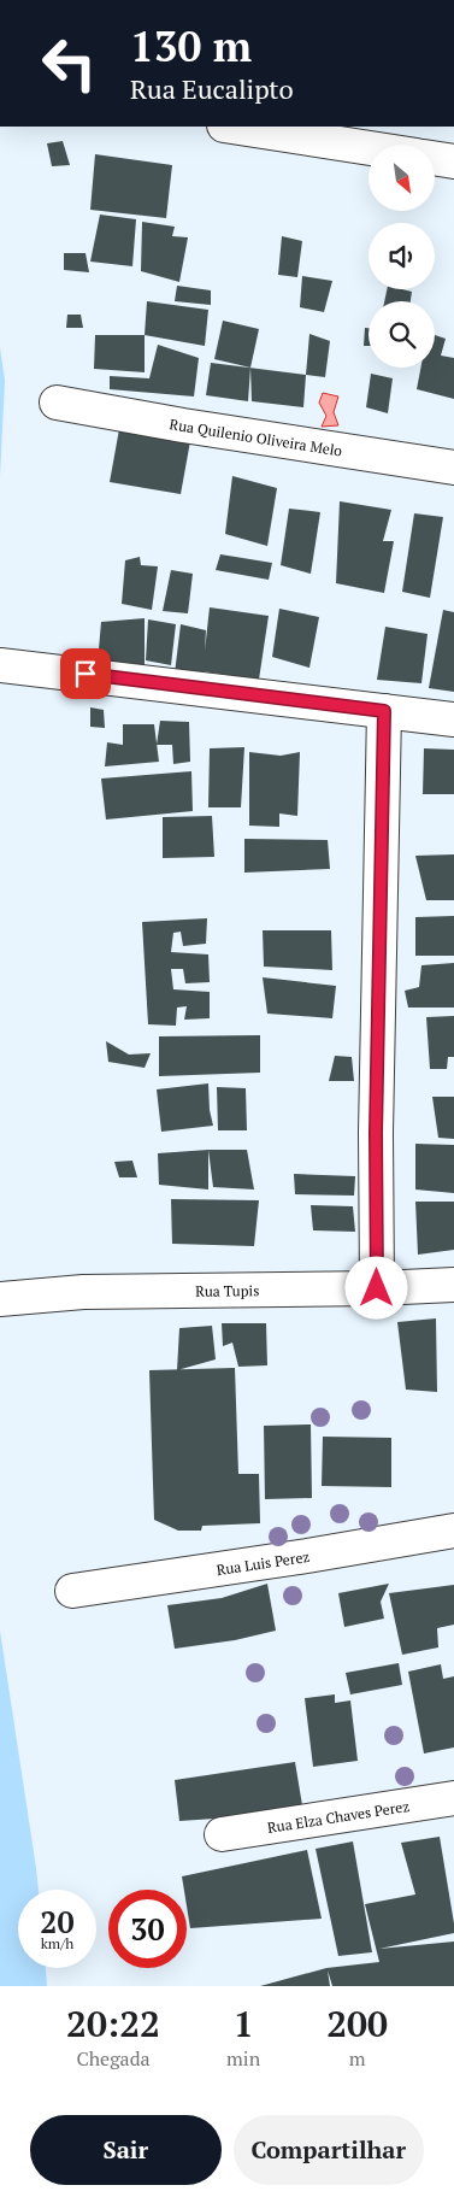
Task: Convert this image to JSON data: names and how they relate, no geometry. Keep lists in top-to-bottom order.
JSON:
{
  "streets": {
    "street": [
      "Rua Quilenio Oliveira Melo",
      "Rua Tupis",
      "Rua Luis Perez",
      "Rua Elza Chaves Perez"
    ]
  },
  "north": "bottom right",
  "page": {
    "turn": ["130 m", "Rua Eucalipto"],
    "speed": "20 km/h",
    "limit": "30",
    "eta": [
      "20:22",
      "Chegada",
      "1",
      "min",
      "200",
      "m"
    ],
    "buttons": ["Sair", "Compartilhar"]
  }
}
